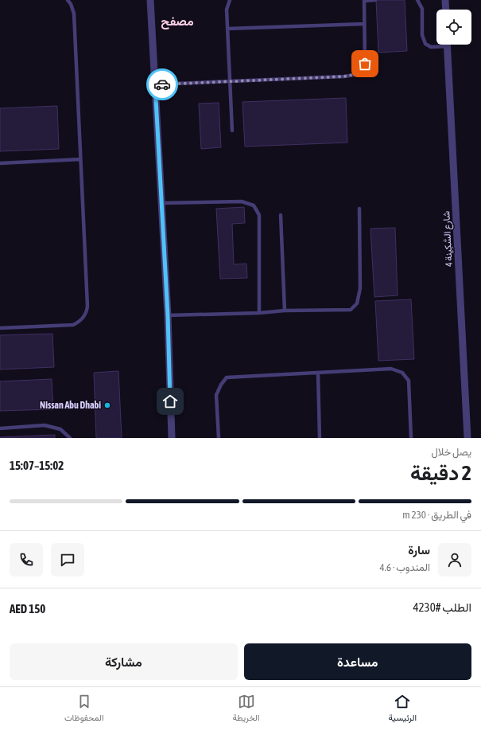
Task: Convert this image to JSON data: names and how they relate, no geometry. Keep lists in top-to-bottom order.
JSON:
{
  "streets": {
    "street": ["شارع السَّكِينة 4"]
  },
  "districts": ["مصفح"],
  "places": ["Nissan Abu Dhabi"],
  "page": {
    "heading": ["2 دقيقة", "يصل خلال", "15:02–15:07"],
    "panel": [
      "سارة",
      "المندوب · 4.6",
      "الطلب #4230",
      "AED 150"
    ],
    "bar": "في الطريق · 230 m",
    "buttons": ["مساعدة", "مشاركة"],
    "tabs": ["الرئيسية", "الخريطة", "المحفوظات"]
  }
}
